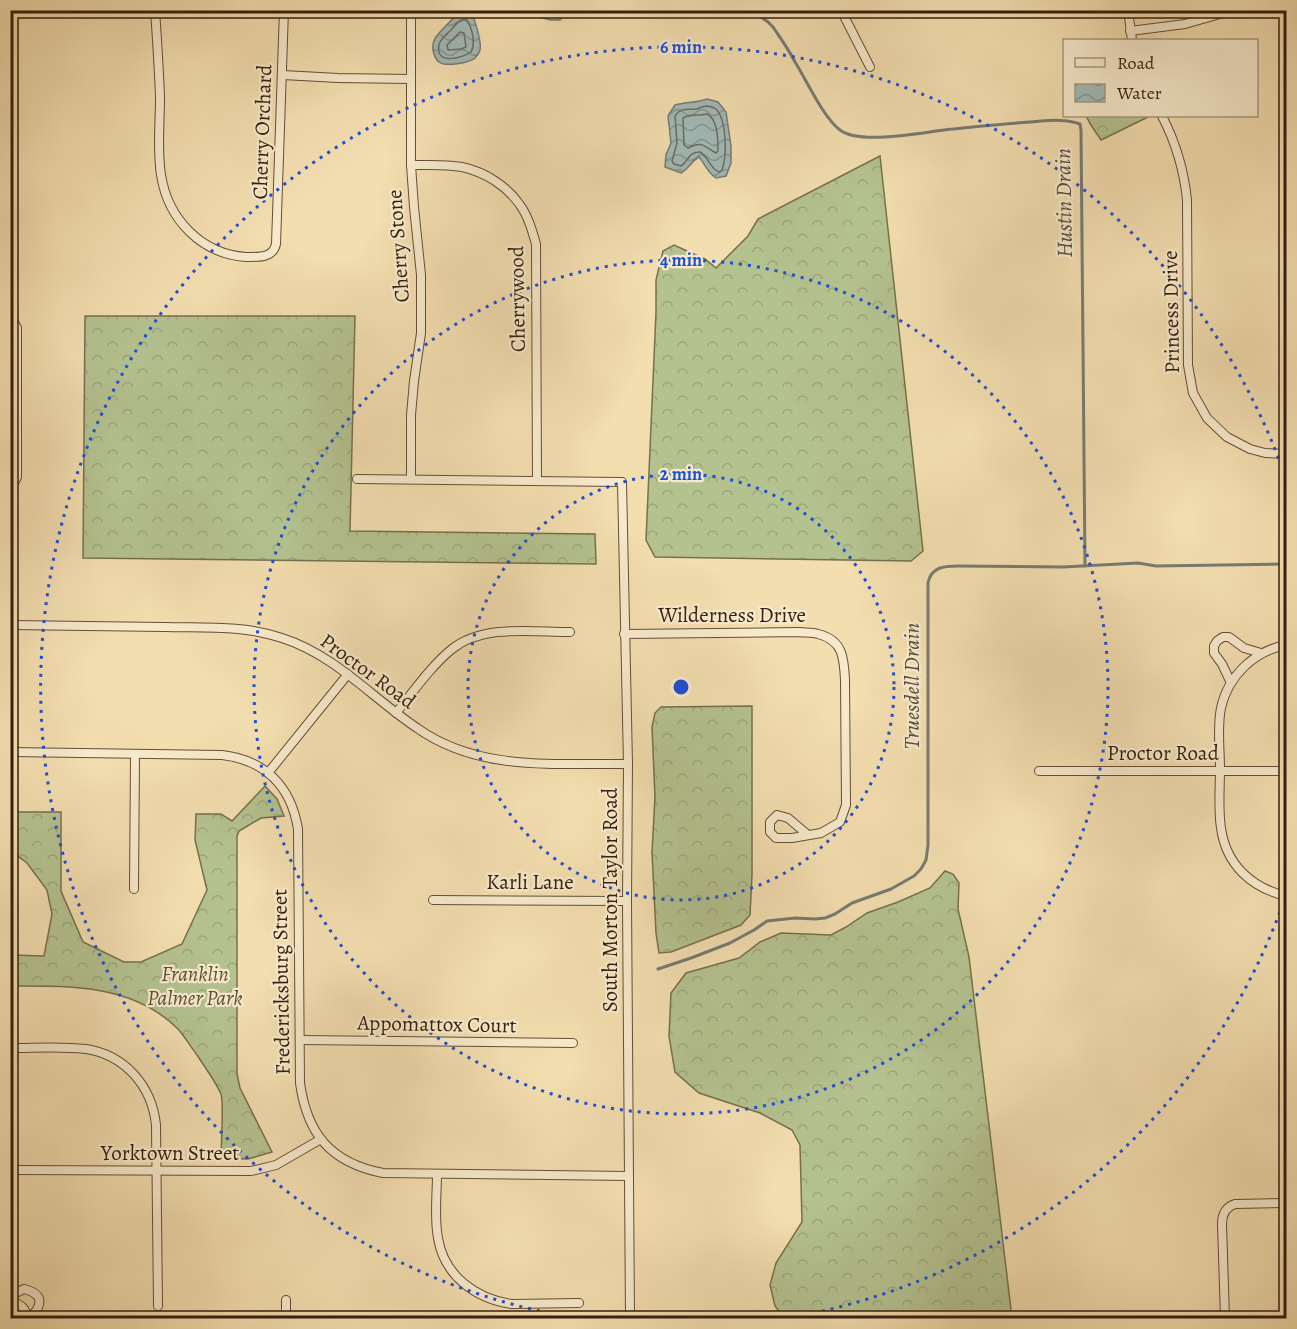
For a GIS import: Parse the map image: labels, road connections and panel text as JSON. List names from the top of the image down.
{
  "streets": {
    "street": [
      "Cherry Orchard",
      "Cherry Stone",
      "Cherrywood",
      "Princess Drive",
      "Wilderness Drive",
      "Proctor Road",
      "Karli Lane",
      "South Morton Taylor Road",
      "Fredericksburg Street",
      "Appomattox Court",
      "Yorktown Street"
    ]
  },
  "crossings": [
    ["Cherry Stone", "Cherrywood"],
    ["Cherrywood", "South Morton Taylor Road"],
    ["Wilderness Drive", "South Morton Taylor Road"],
    ["Proctor Road", "South Morton Taylor Road"],
    ["Karli Lane", "South Morton Taylor Road"],
    ["South Morton Taylor Road", "Fredericksburg Street"],
    ["Fredericksburg Street", "Appomattox Court"],
    ["Fredericksburg Street", "Yorktown Street"]
  ],
  "water": ["Hustin Drain", "Truesdell Drain"],
  "parks": ["Franklin Palmer Park"],
  "legend": ["Road", "Water"],
  "rings": ["6 min", "4 min", "2 min"]
}
